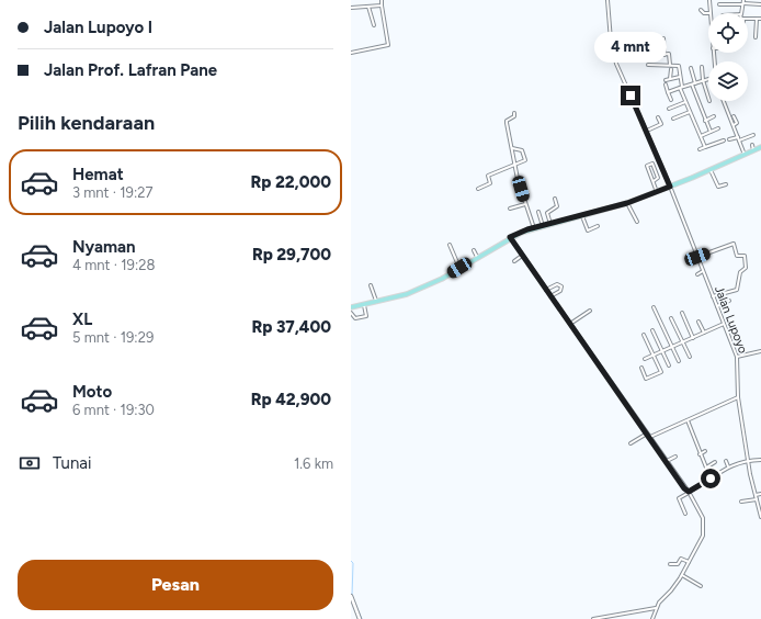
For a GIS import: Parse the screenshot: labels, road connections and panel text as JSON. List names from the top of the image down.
{
  "streets": {
    "street": ["Jalan Lupoyo"]
  },
  "page": {
    "banner": ["Jalan Lupoyo I", "Jalan Prof. Lafran Pane"],
    "bubble": "4 mnt",
    "heading": "Pilih kendaraan",
    "list": [
      {
        "name": "Hemat",
        "note": "3 mnt · 19:27",
        "value": "Rp 22,000"
      },
      {
        "name": "Nyaman",
        "note": "4 mnt · 19:28",
        "value": "Rp 29,700"
      },
      {
        "name": "XL",
        "note": "5 mnt · 19:29",
        "value": "Rp 37,400"
      },
      {
        "name": "Moto",
        "note": "6 mnt · 19:30",
        "value": "Rp 42,900"
      }
    ],
    "pay": ["Tunai", "1.6 km"],
    "buttons": "Pesan"
  }
}
